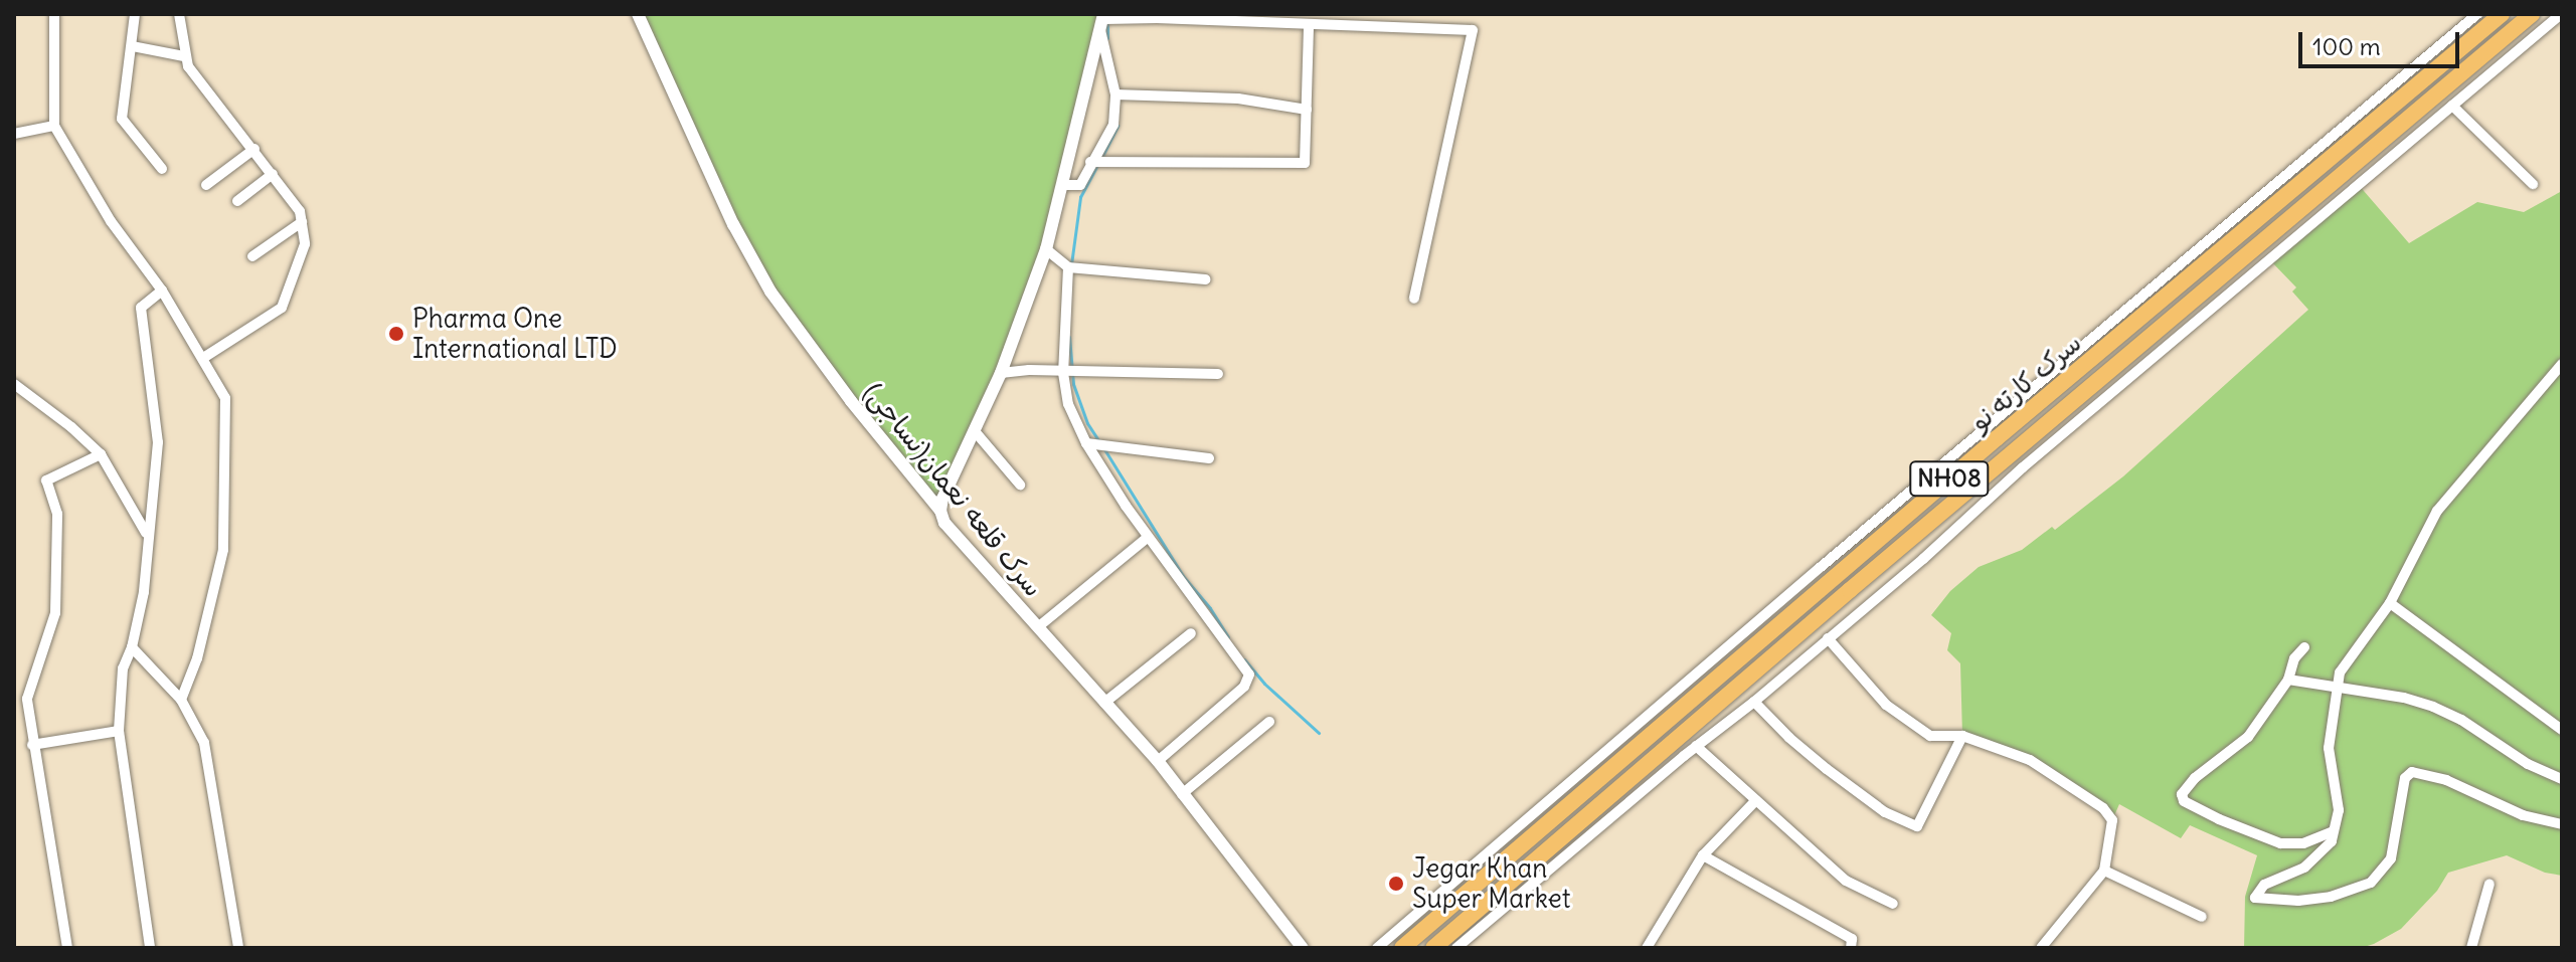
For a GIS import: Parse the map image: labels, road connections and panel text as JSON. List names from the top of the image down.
{
  "streets": {
    "highway": ["سرک کارته نو", "NH08"],
    "street": ["سرک قلعه نعمان(نساجی)"]
  },
  "places": ["Pharma One International LTD", "Jegar Khan Super Market"],
  "scale_bar": "100 m"
}
